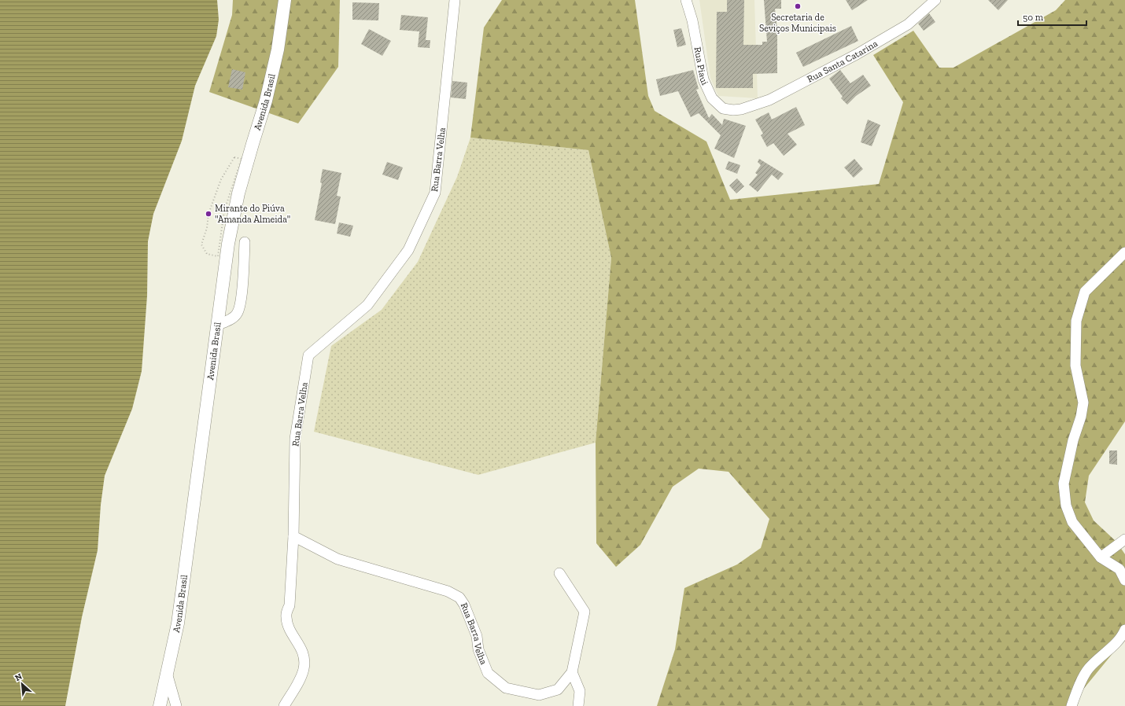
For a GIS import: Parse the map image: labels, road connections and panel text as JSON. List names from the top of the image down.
{
  "streets": {
    "main road": ["Avenida Brasil"],
    "street": ["Rua Santa Catarina", "Rua Piaui", "Rua Barra Velha"]
  },
  "crossings": [
    ["Rua Santa Catarina", "Rua Piaui"]
  ],
  "places": ["Secretaria de Seviços Municipais", "Mirante do Piúva \"Amanda Almeida\""],
  "scale_bar": "50 m",
  "north": "top left"
}
